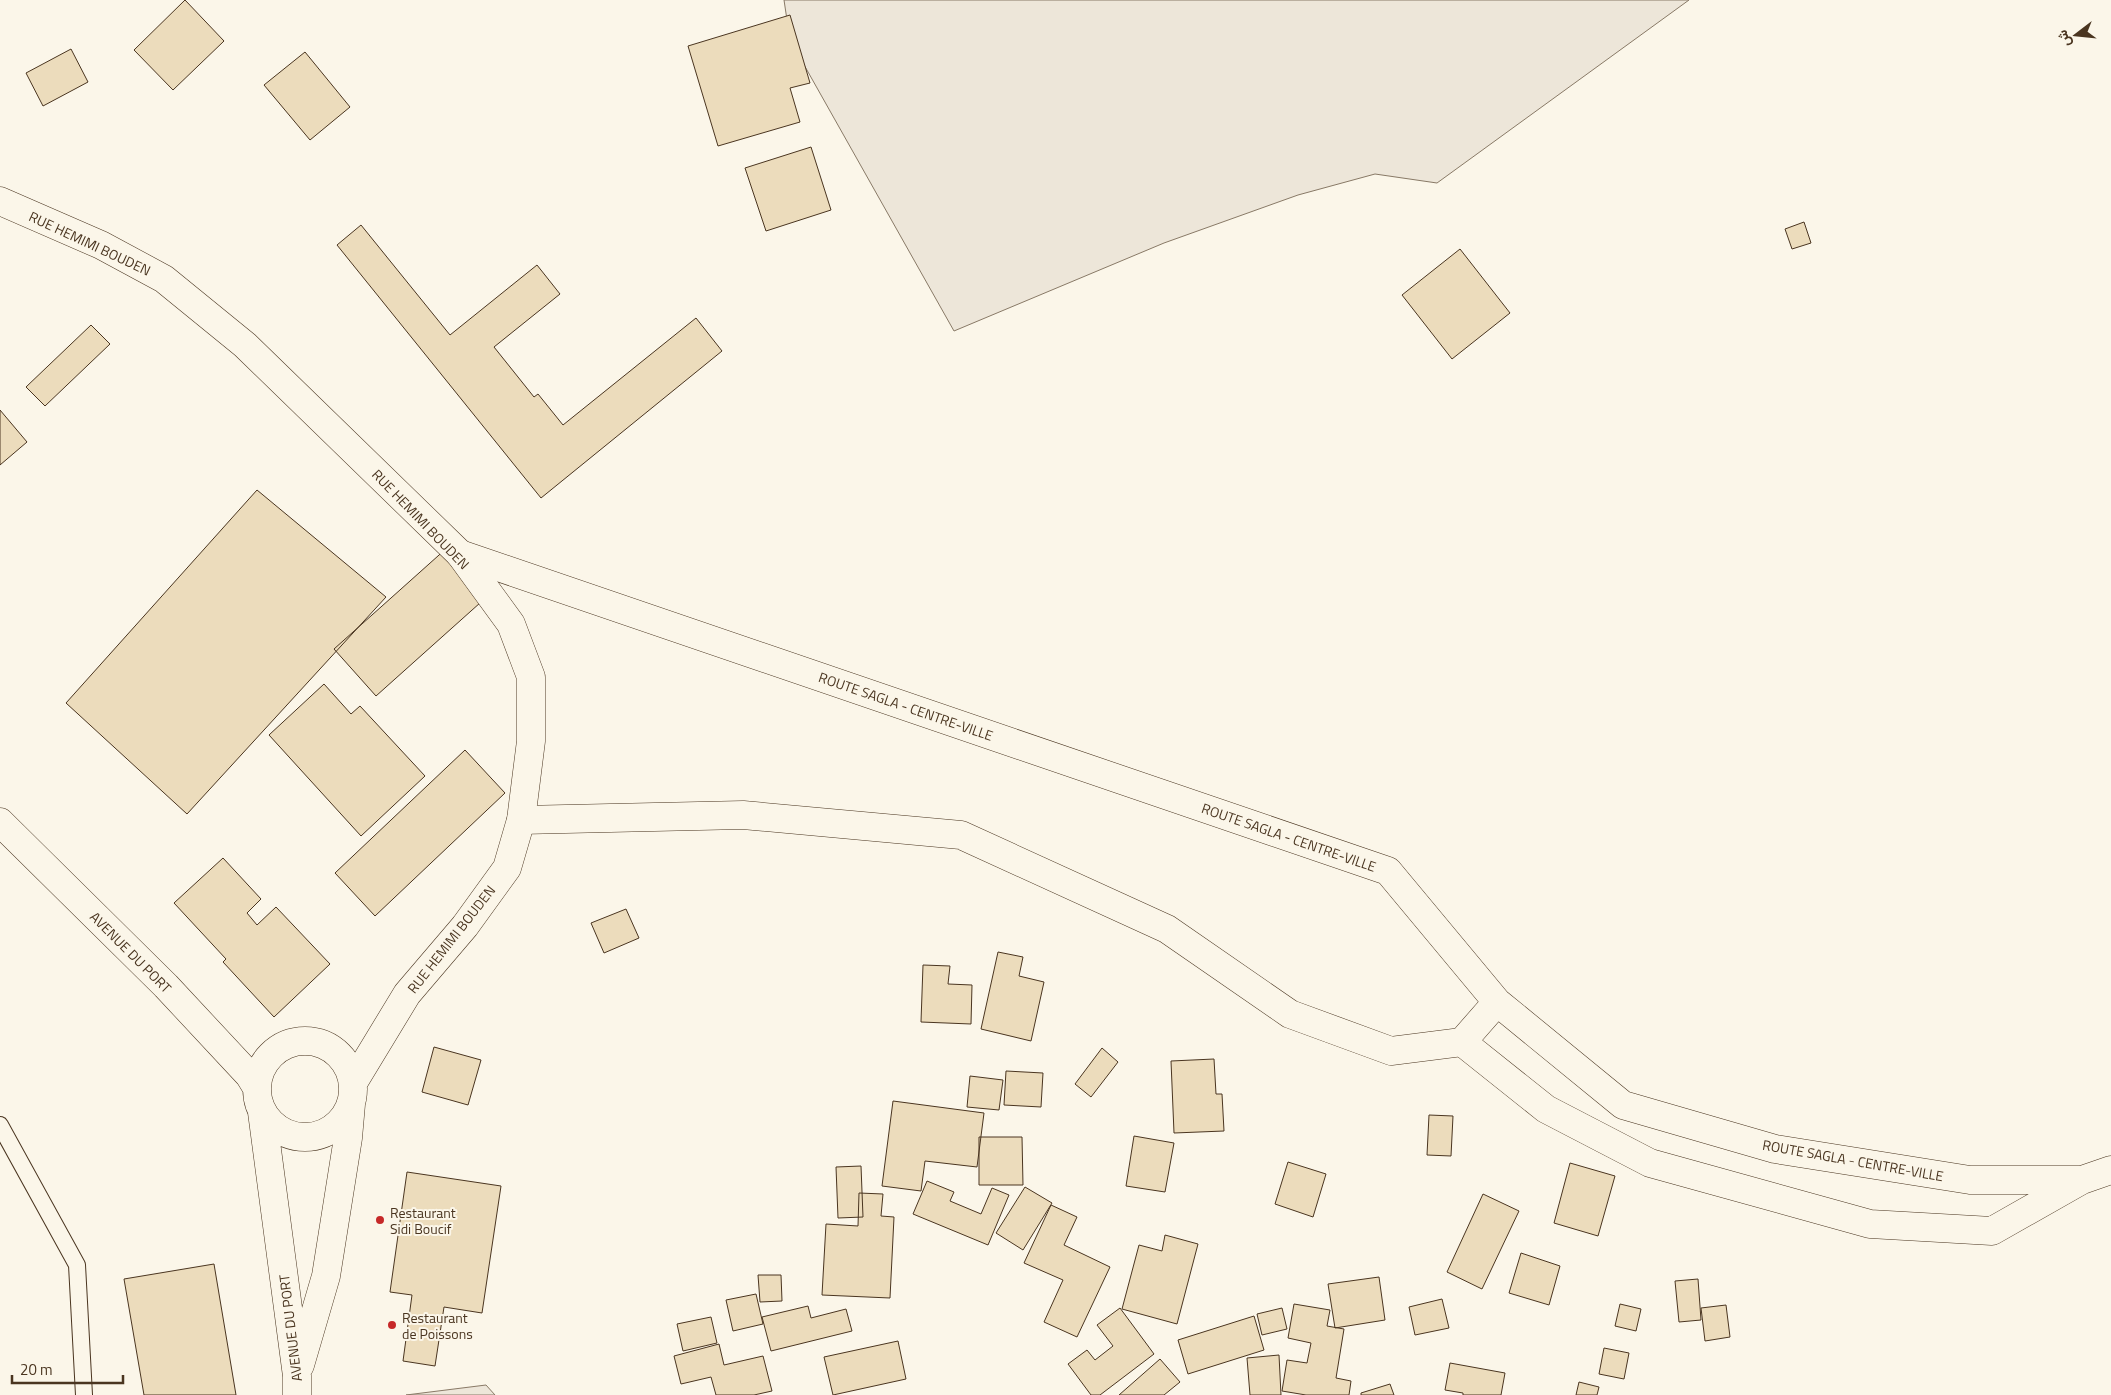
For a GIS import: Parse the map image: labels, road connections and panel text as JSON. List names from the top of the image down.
{
  "streets": {
    "street": ["RUE HEMIMI BOUDEN", "ROUTE SAGLA - CENTRE-VILLE", "AVENUE DU PORT"]
  },
  "crossings": [
    ["RUE HEMIMI BOUDEN", "ROUTE SAGLA - CENTRE-VILLE"],
    ["RUE HEMIMI BOUDEN", "AVENUE DU PORT"]
  ],
  "places": ["Restaurant Sidi Boucif", "Restaurant de Poissons"],
  "scale_bar": "20 m",
  "north": "left"
}
